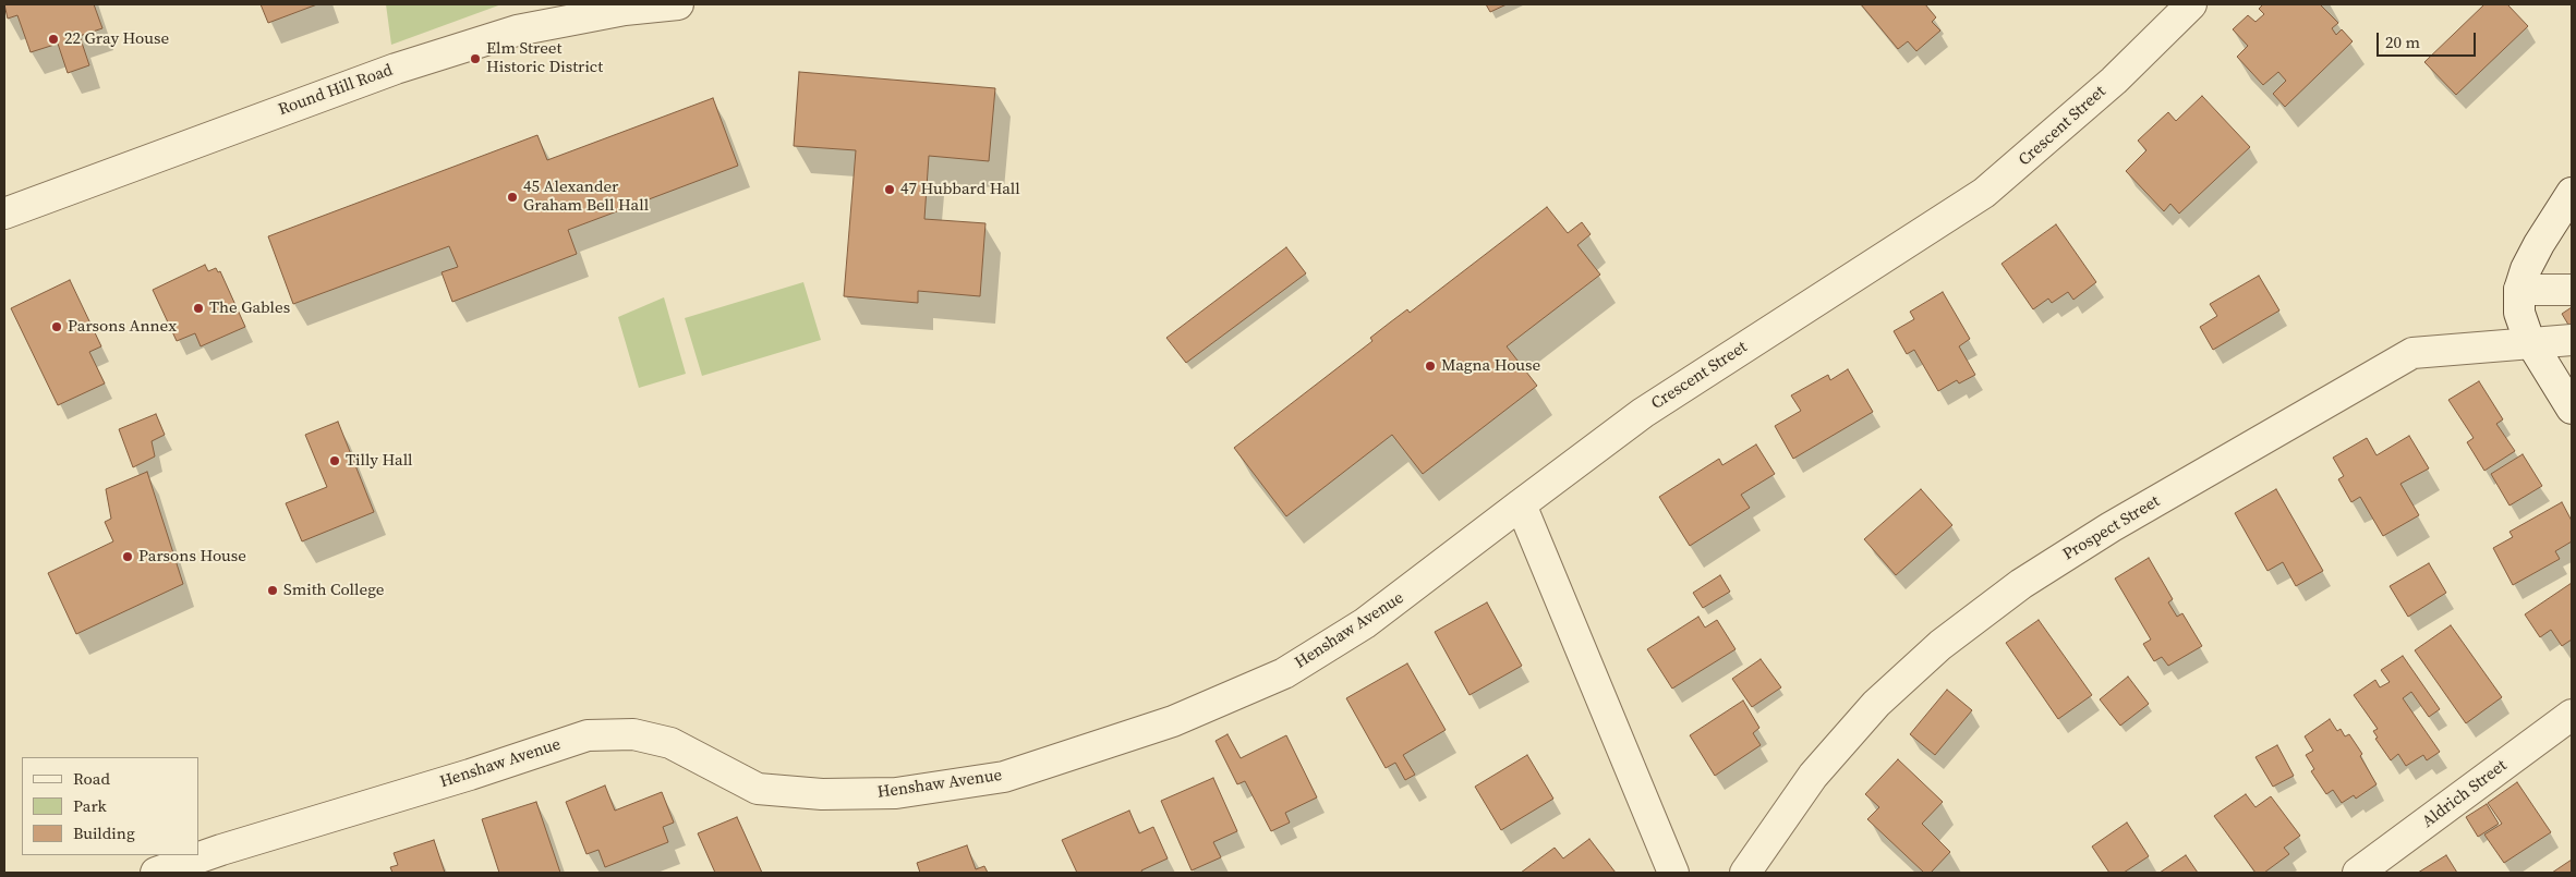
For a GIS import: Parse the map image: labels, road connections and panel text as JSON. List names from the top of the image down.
{
  "streets": {
    "street": [
      "Round Hill Road",
      "Crescent Street",
      "Prospect Street",
      "Henshaw Avenue",
      "Aldrich Street"
    ]
  },
  "crossings": [
    ["Crescent Street", "Henshaw Avenue"]
  ],
  "places": [
    "22 Gray House",
    "Elm Street Historic District",
    "47 Hubbard Hall",
    "45 Alexander Graham Bell Hall",
    "The Gables",
    "Parsons Annex",
    "Magna House",
    "Tilly Hall",
    "Parsons House",
    "Smith College"
  ],
  "legend": ["Road", "Park", "Building"],
  "scale_bar": "20 m"
}
